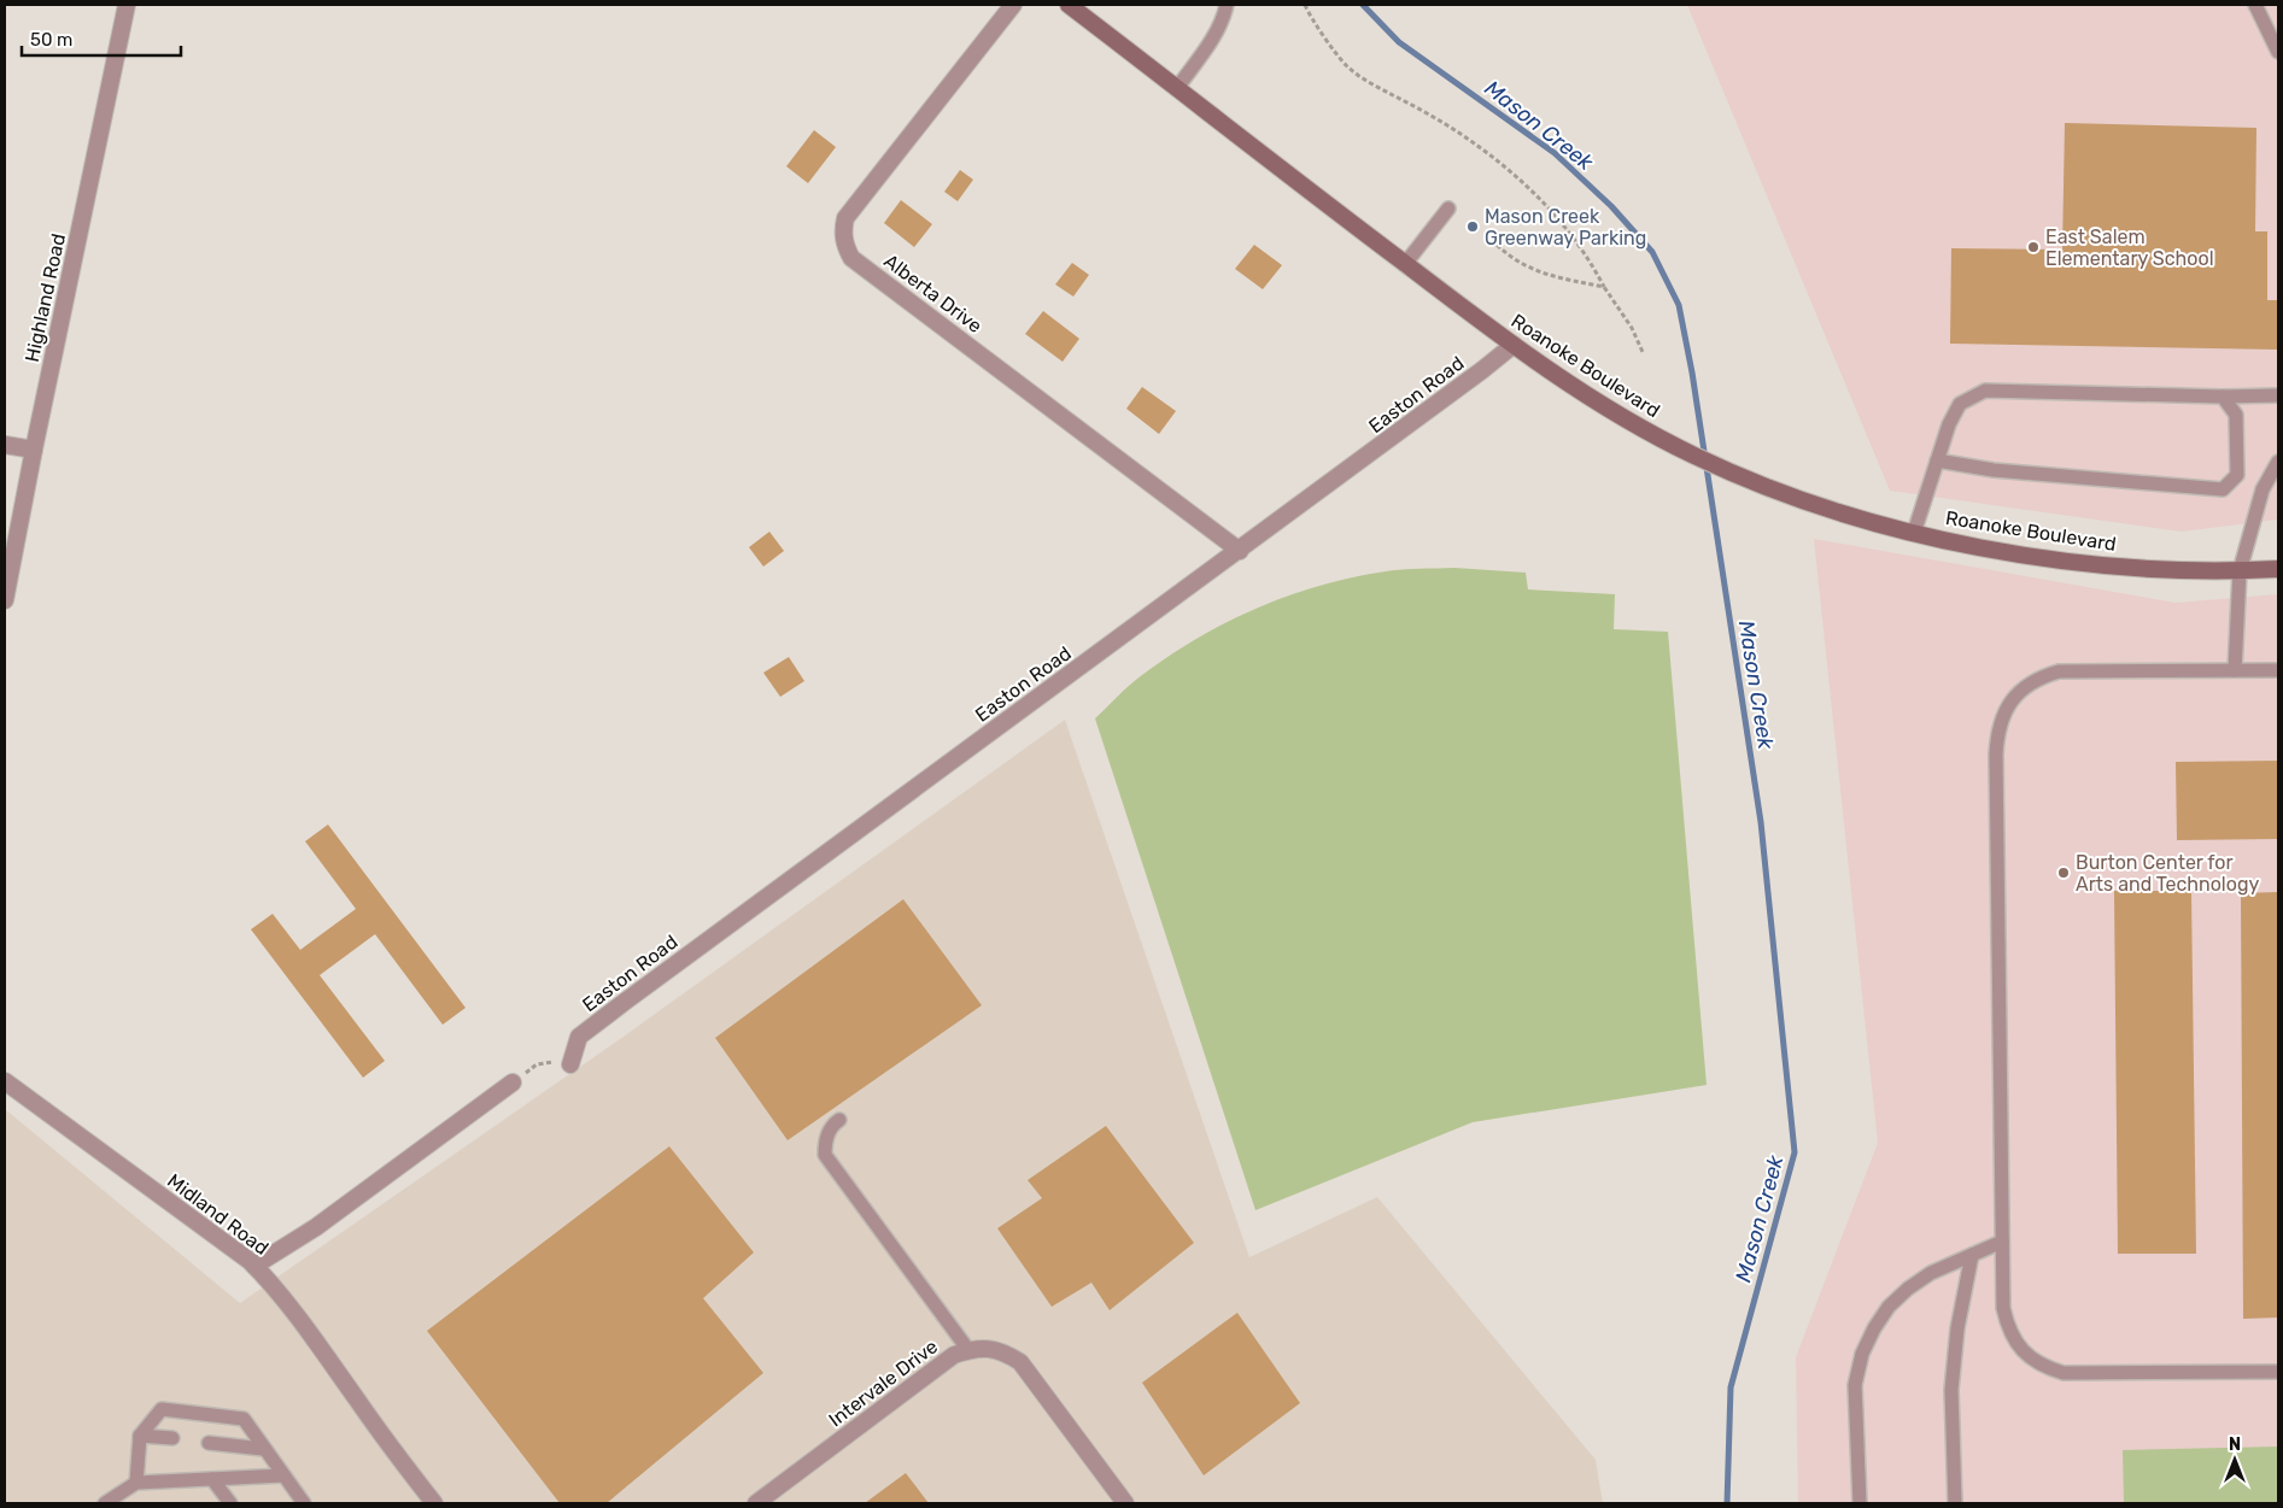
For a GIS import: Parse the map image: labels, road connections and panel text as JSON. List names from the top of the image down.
{
  "streets": {
    "main road": ["Roanoke Boulevard"],
    "street": [
      "Alberta Drive",
      "Highland Road",
      "Easton Road",
      "Midland Road",
      "Intervale Drive"
    ]
  },
  "crossings": [
    ["Alberta Drive", "Easton Road"],
    ["Roanoke Boulevard", "Easton Road"]
  ],
  "water": ["Mason Creek"],
  "places": ["Mason Creek Greenway Parking", "East Salem Elementary School", "Burton Center for Arts and Technology"],
  "scale_bar": "50 m",
  "north": "top"
}
